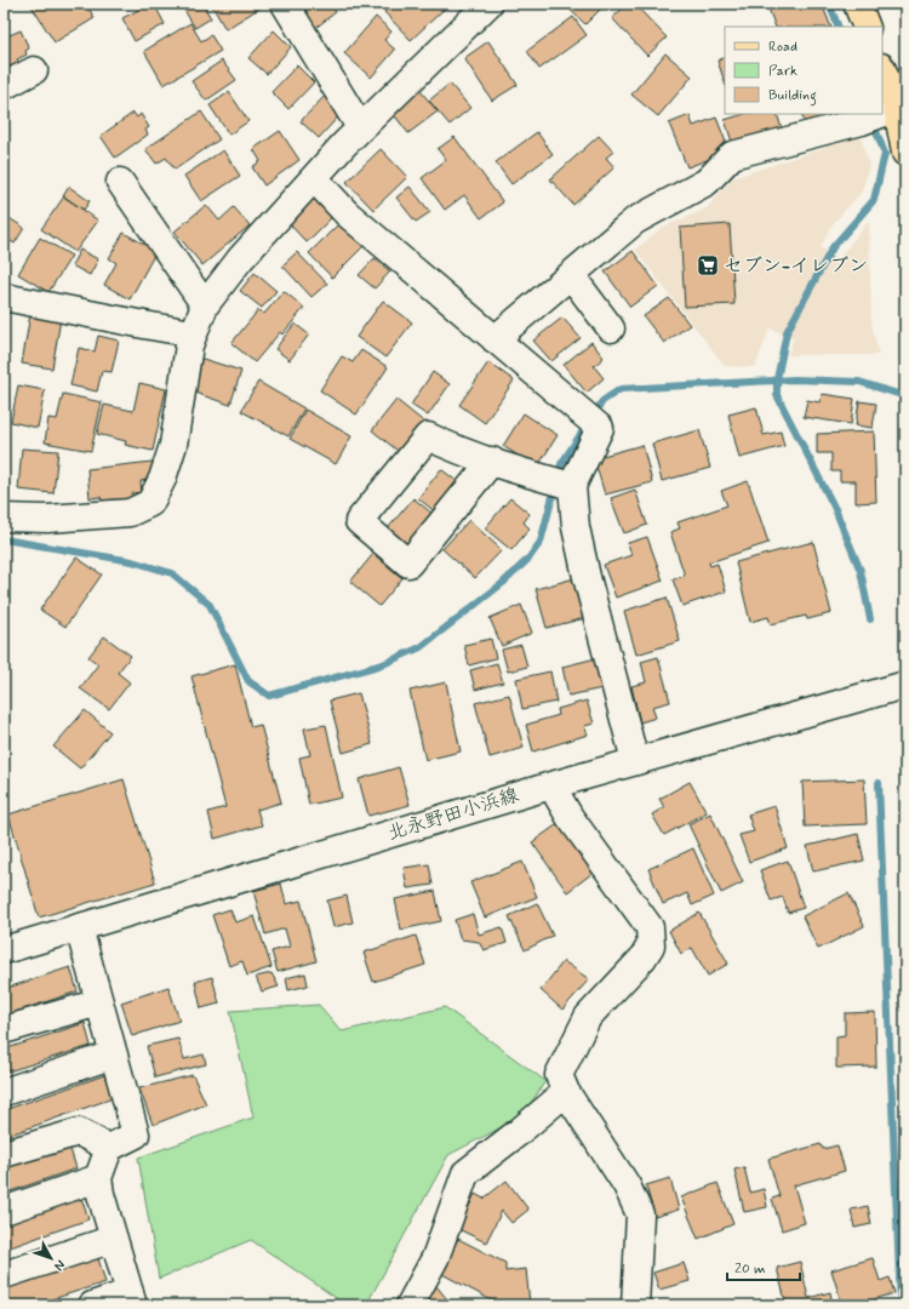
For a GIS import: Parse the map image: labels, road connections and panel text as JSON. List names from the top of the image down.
{
  "streets": {
    "street": ["北永野田小浜線"]
  },
  "places": {
    "supermarket": ["セブン-イレブン"]
  },
  "legend": ["Road", "Park", "Building"],
  "scale_bar": "20 m",
  "north": "bottom right"
}
